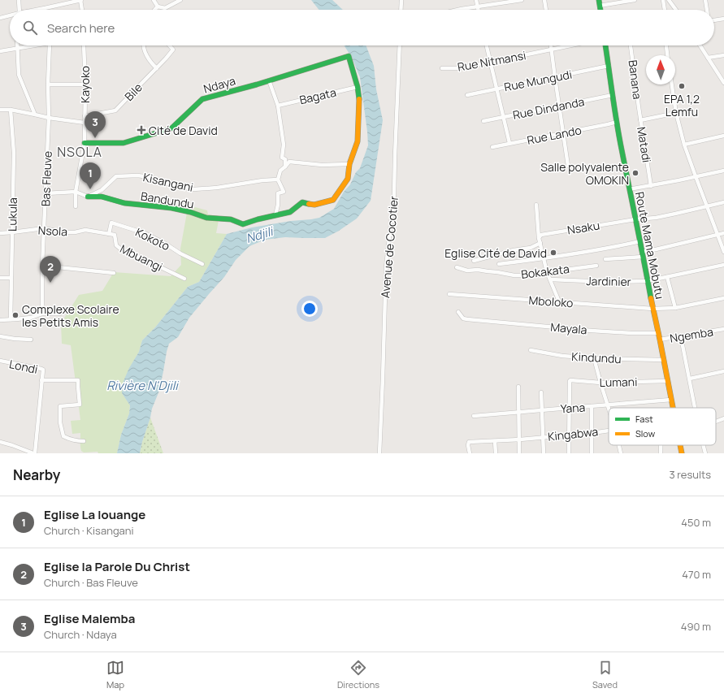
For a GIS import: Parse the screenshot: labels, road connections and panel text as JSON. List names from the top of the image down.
{
  "streets": {
    "street": [
      "Rue Nitmansi",
      "Banana",
      "Rue Mungudi",
      "Kayoko",
      "Ndaya",
      "Bile",
      "Bagata",
      "Rue Dindanda",
      "Rue Lando",
      "Matadi",
      "Bas Fleuve",
      "Kisangani",
      "Bandundu",
      "Lukula",
      "Nsaku",
      "Nsola",
      "Kokoto",
      "Route Mama Mobutu",
      "Avenue de Cocotier",
      "Mbuangi",
      "Bokakata",
      "Jardinier",
      "Mboloko",
      "Mayala",
      "Ngemba",
      "Kindundu",
      "Londi",
      "Lumani",
      "Yana",
      "Kingabwa"
    ]
  },
  "crossings": [
    ["Banana", "Matadi"],
    ["Rue Mungudi", "Route Mama Mobutu"],
    ["Kayoko", "Ndaya"],
    ["Kayoko", "Bile"],
    ["Ndaya", "Bagata"],
    ["Rue Dindanda", "Route Mama Mobutu"],
    ["Rue Lando", "Route Mama Mobutu"],
    ["Bas Fleuve", "Nsola"],
    ["Kisangani", "Bandundu"],
    ["Lukula", "Nsola"],
    ["Nsaku", "Route Mama Mobutu"],
    ["Nsola", "Mbuangi"],
    ["Kokoto", "Mbuangi"],
    ["Route Mama Mobutu", "Jardinier"],
    ["Route Mama Mobutu", "Mboloko"],
    ["Route Mama Mobutu", "Mayala"],
    ["Route Mama Mobutu", "Ngemba"],
    ["Route Mama Mobutu", "Kindundu"],
    ["Route Mama Mobutu", "Lumani"],
    ["Route Mama Mobutu", "Yana"],
    ["Lumani", "Yana"]
  ],
  "districts": ["NSOLA"],
  "water": ["Ndjili", "Rivière N'Djili"],
  "places": {
    "other": [
      "EPA 1,2 Lemfu",
      "Salle polyvalente OMOKIN",
      "Eglise Cité de David",
      "Complexe Scolaire les Petits Amis"
    ],
    "health": ["Cité de David"]
  },
  "legend": ["Fast", "Slow"],
  "north": "top",
  "page": {
    "search": "Search here",
    "pins": ["3", "1", "2"],
    "heading": ["Nearby", "3 results"],
    "list": [
      {
        "mark": "1",
        "name": "Eglise La louange",
        "note": "Church · Kisangani",
        "value": "450 m"
      },
      {
        "mark": "2",
        "name": "Eglise la Parole Du Christ",
        "note": "Church · Bas Fleuve",
        "value": "470 m"
      },
      {
        "mark": "3",
        "name": "Eglise Malemba",
        "note": "Church · Ndaya",
        "value": "490 m"
      }
    ],
    "nav": ["Map", "Directions", "Saved"]
  }
}
